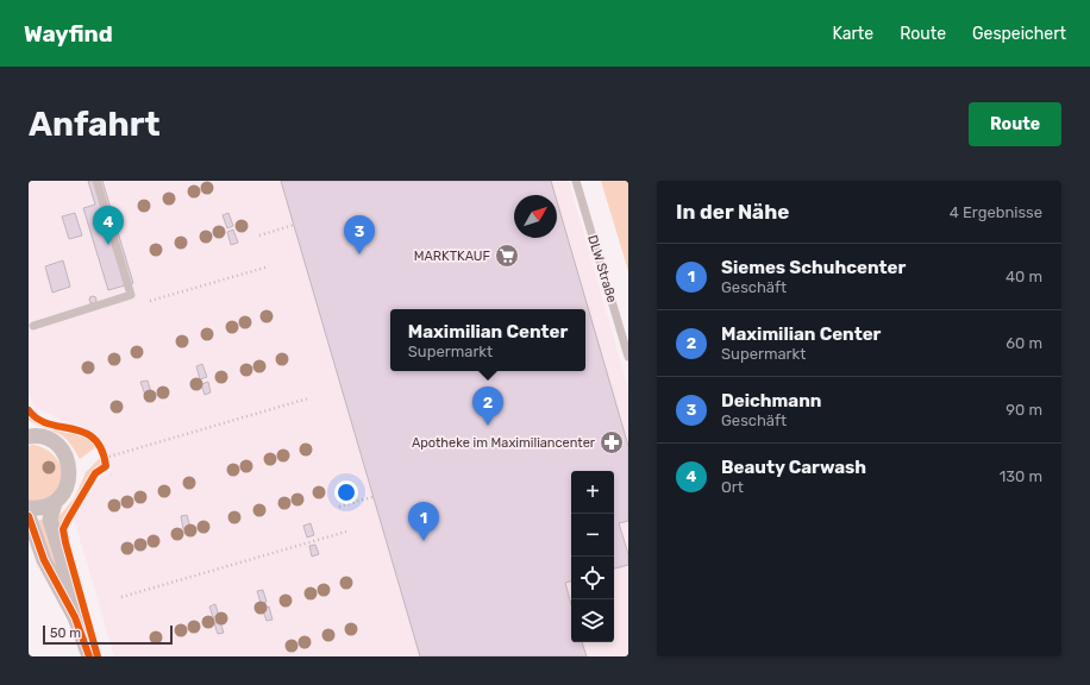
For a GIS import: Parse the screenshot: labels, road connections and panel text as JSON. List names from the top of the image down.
{
  "streets": {
    "lane": ["DLW Straße"]
  },
  "places": {
    "supermarket": ["MARKTKAUF"],
    "pharmacy": ["Apotheke im Maximiliancenter"]
  },
  "scale_bar": "50 m",
  "north": "top right",
  "page": {
    "header": "Wayfind",
    "nav": ["Karte", "Route", "Gespeichert"],
    "buttons": "Route",
    "title": "Anfahrt",
    "heading": ["In der Nähe", "4 Ergebnisse"],
    "pins": [
      "4",
      "3",
      "2",
      "1"
    ],
    "list": [
      {
        "mark": "1",
        "name": "Siemes Schuhcenter",
        "note": "Geschäft",
        "value": "40 m"
      },
      {
        "mark": "2",
        "name": "Maximilian Center",
        "note": "Supermarkt",
        "value": "60 m"
      },
      {
        "mark": "3",
        "name": "Deichmann",
        "note": "Geschäft",
        "value": "90 m"
      },
      {
        "mark": "4",
        "name": "Beauty Carwash",
        "note": "Ort",
        "value": "130 m"
      }
    ],
    "popup": ["Maximilian Center", "Supermarkt"],
    "map_buttons": ["+", "−"],
    "scale": "50 m"
  }
}
